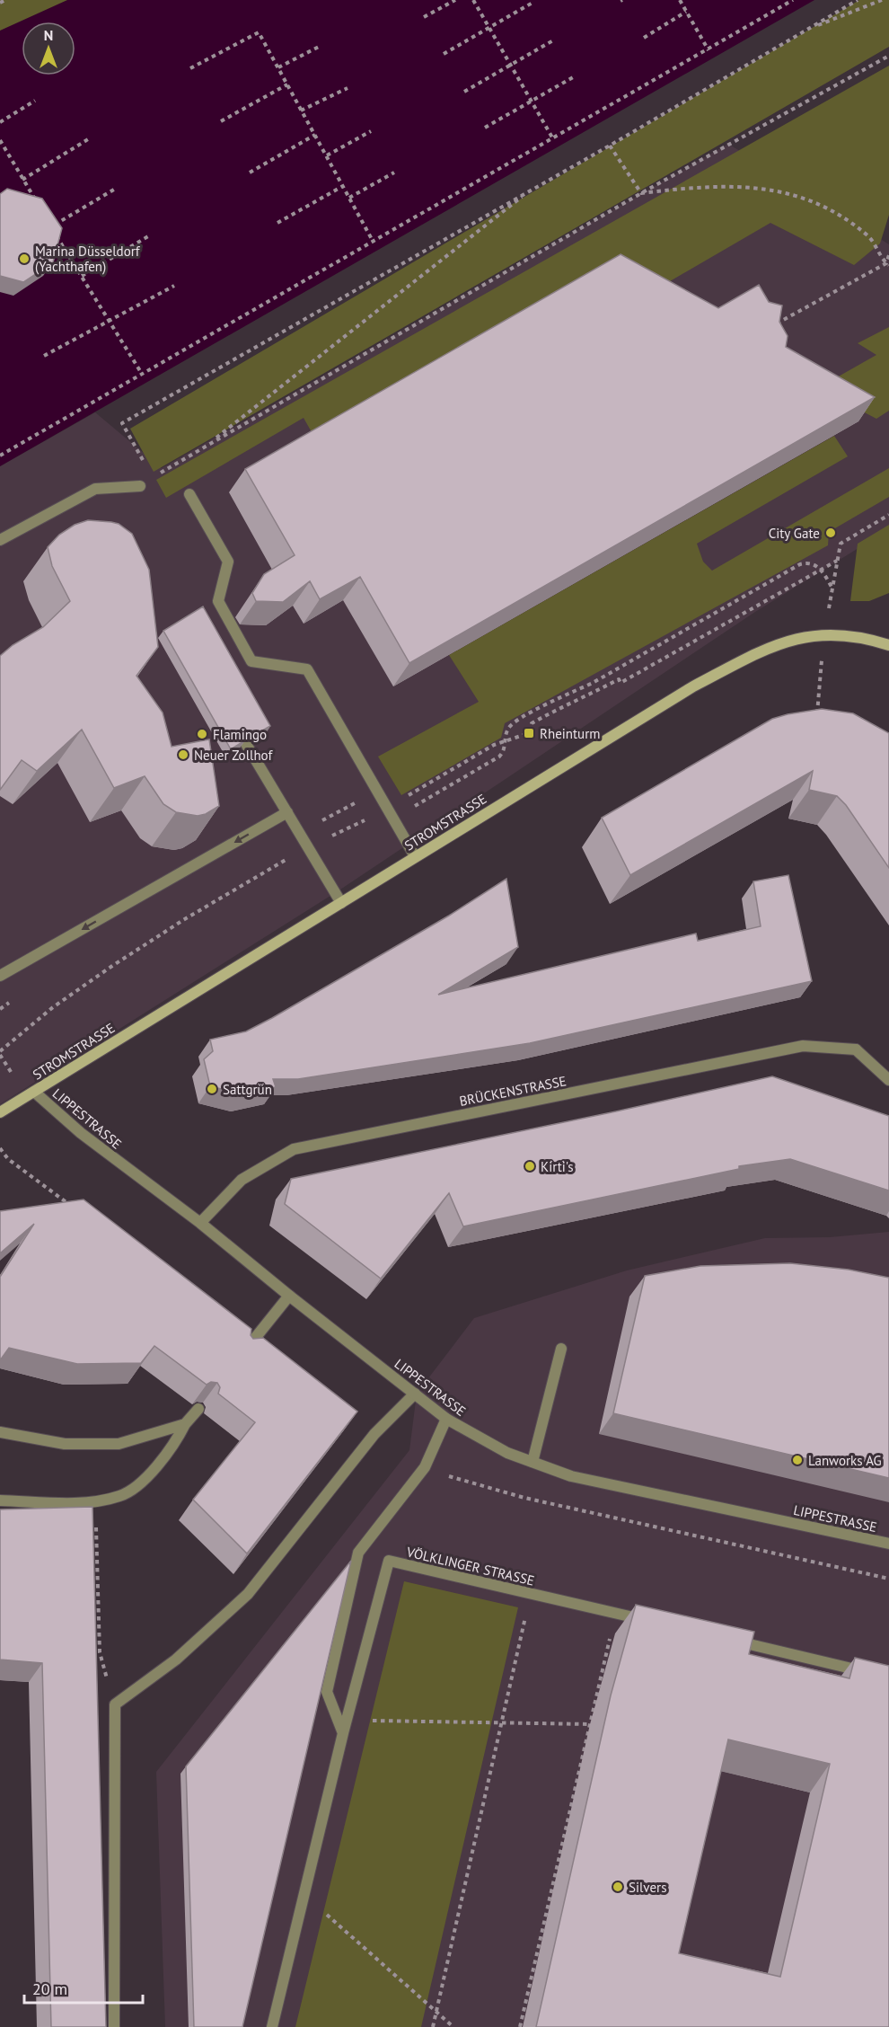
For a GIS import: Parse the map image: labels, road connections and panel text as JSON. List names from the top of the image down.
{
  "streets": {
    "street": [
      "STROMSTRASSE",
      "BRÜCKENSTRASSE",
      "LIPPESTRASSE",
      "VÖLKLINGER STRASSE"
    ]
  },
  "crossings": [
    ["STROMSTRASSE", "LIPPESTRASSE"],
    ["BRÜCKENSTRASSE", "LIPPESTRASSE"]
  ],
  "places": {
    "other": [
      "Marina Düsseldorf (Yachthafen)",
      "City Gate",
      "Flamingo",
      "Neuer Zollhof",
      "Sattgrün",
      "Kirti's",
      "Lanworks AG",
      "Silvers"
    ],
    "transit": ["Rheinturm"]
  },
  "scale_bar": "20 m",
  "north": "top"
}
